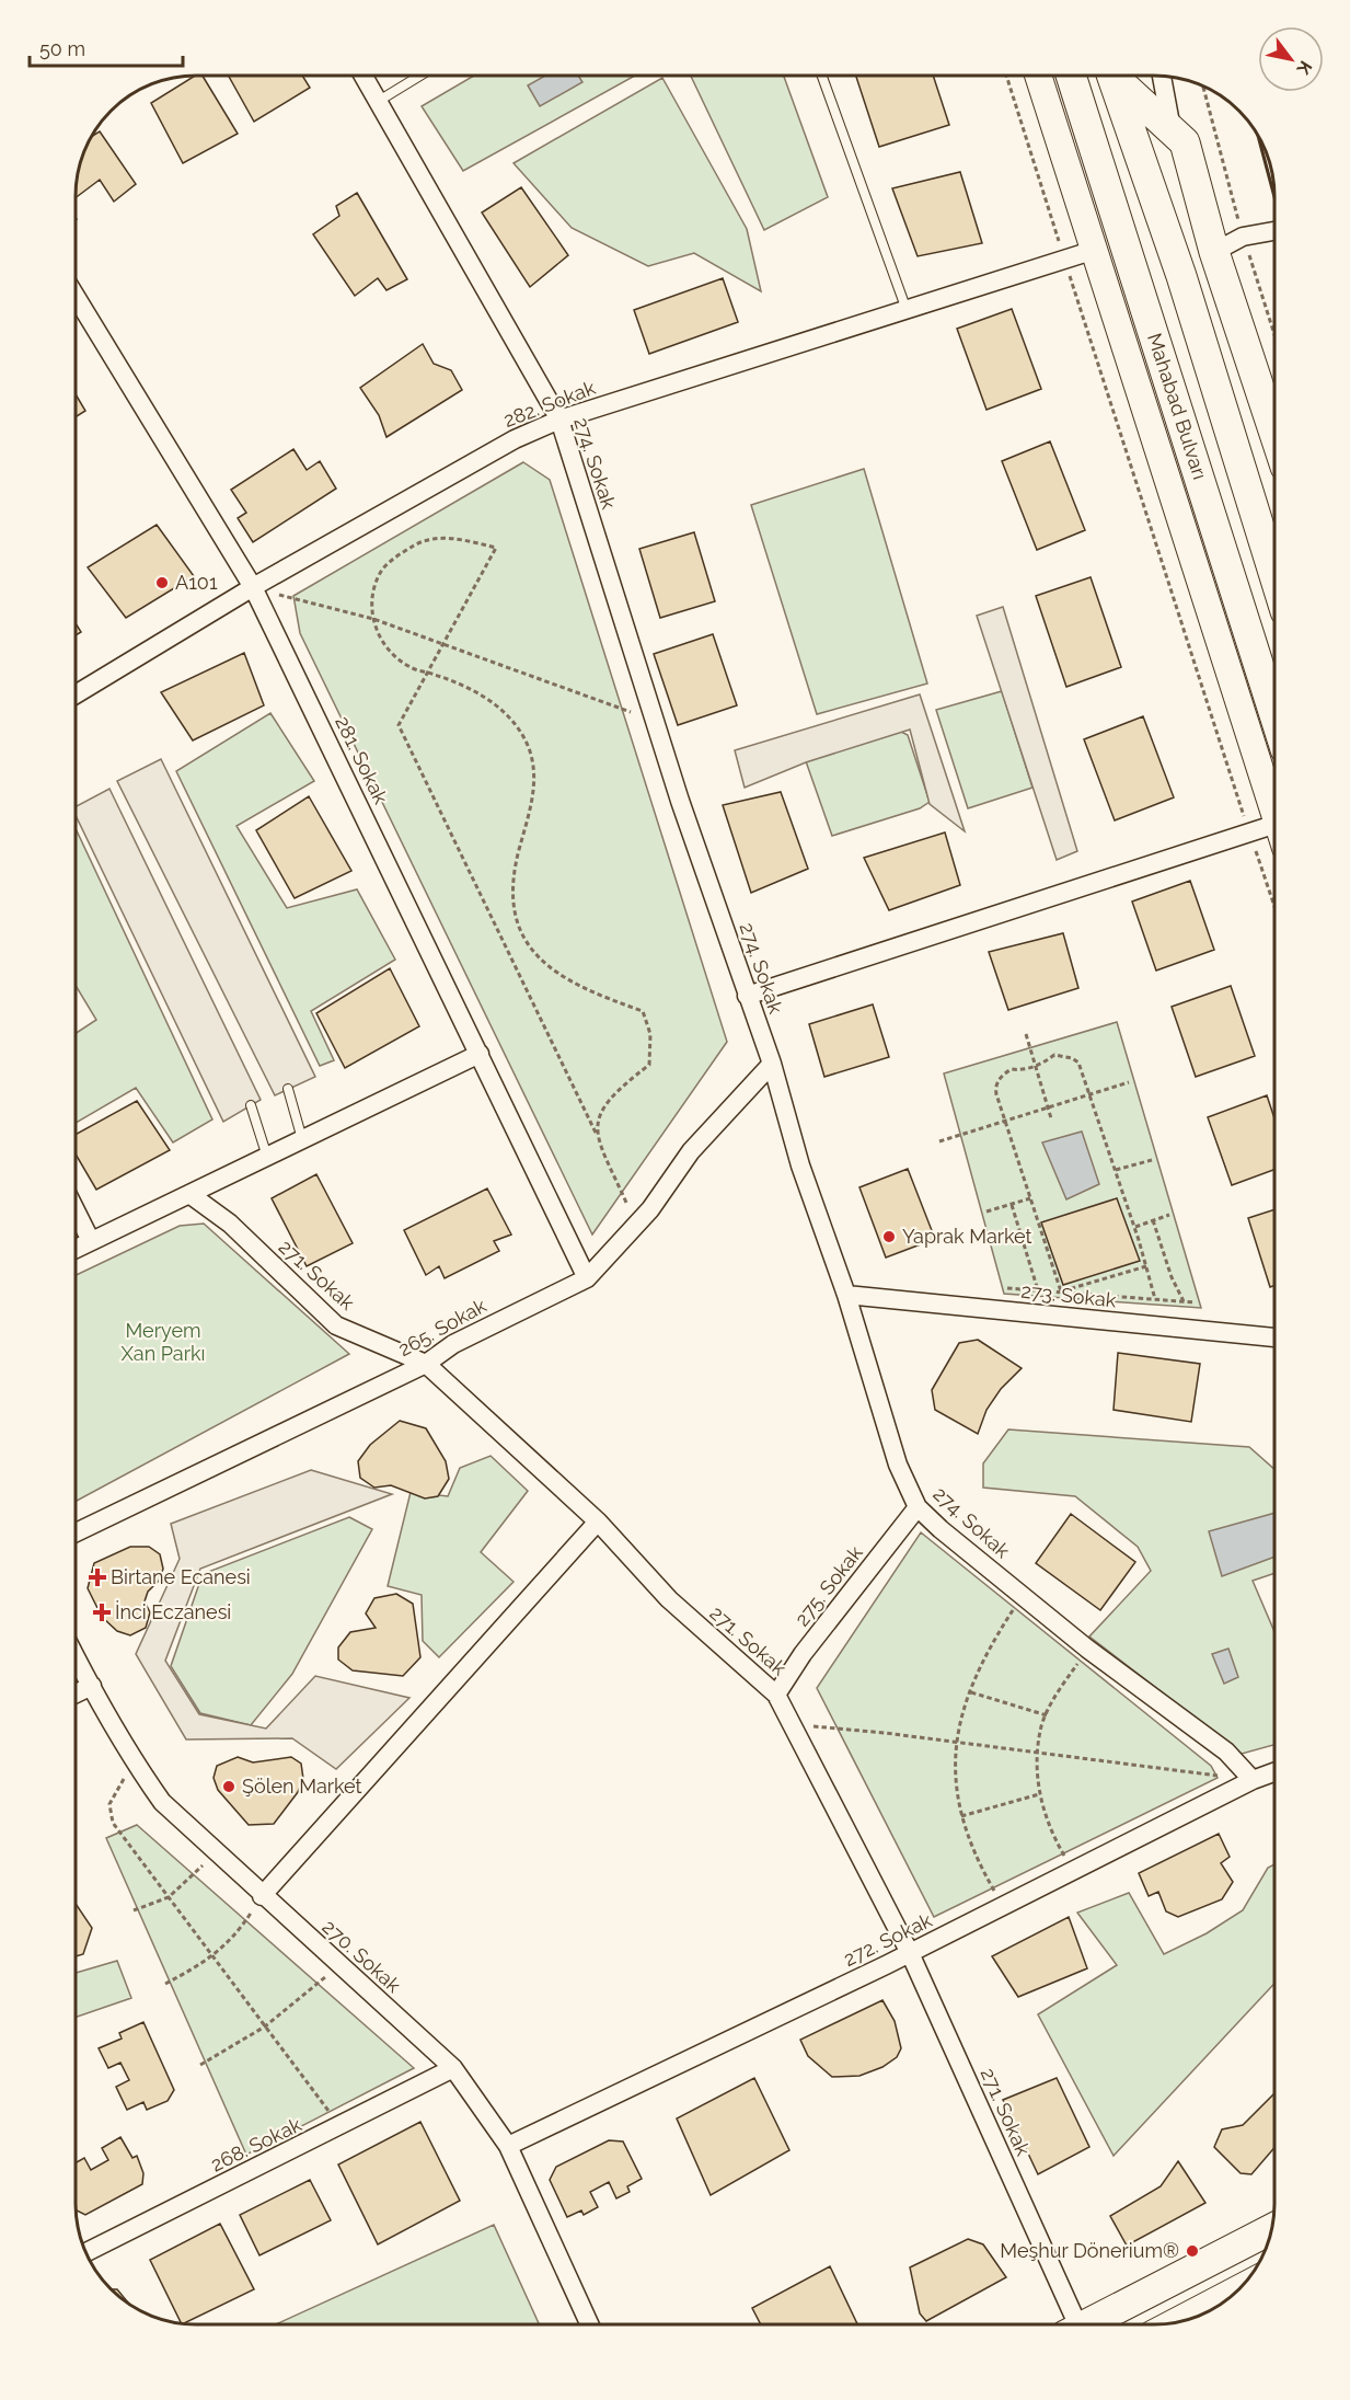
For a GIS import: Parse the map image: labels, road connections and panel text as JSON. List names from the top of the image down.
{
  "streets": {
    "main road": ["Mahabad Bulvarı"],
    "street": [
      "282. Sokak",
      "274. Sokak",
      "281. Sokak",
      "271. Sokak",
      "273. Sokak",
      "265. Sokak",
      "275. Sokak",
      "272. Sokak",
      "270. Sokak",
      "268. Sokak"
    ]
  },
  "crossings": [
    ["282. Sokak", "274. Sokak"],
    ["282. Sokak", "281. Sokak"],
    ["274. Sokak", "273. Sokak"],
    ["274. Sokak", "265. Sokak"],
    ["274. Sokak", "275. Sokak"],
    ["274. Sokak", "272. Sokak"],
    ["281. Sokak", "265. Sokak"],
    ["271. Sokak", "265. Sokak"],
    ["271. Sokak", "275. Sokak"],
    ["271. Sokak", "272. Sokak"],
    ["272. Sokak", "270. Sokak"],
    ["270. Sokak", "268. Sokak"]
  ],
  "parks": ["Meryem Xan Parkı"],
  "places": {
    "other": [
      "A101",
      "Yaprak Market",
      "Şölen Market",
      "Meşhur Dönerium®"
    ],
    "health": ["Birtane Ecanesi", "İnci Eczanesi"]
  },
  "scale_bar": "50 m",
  "north": "bottom right"
}
